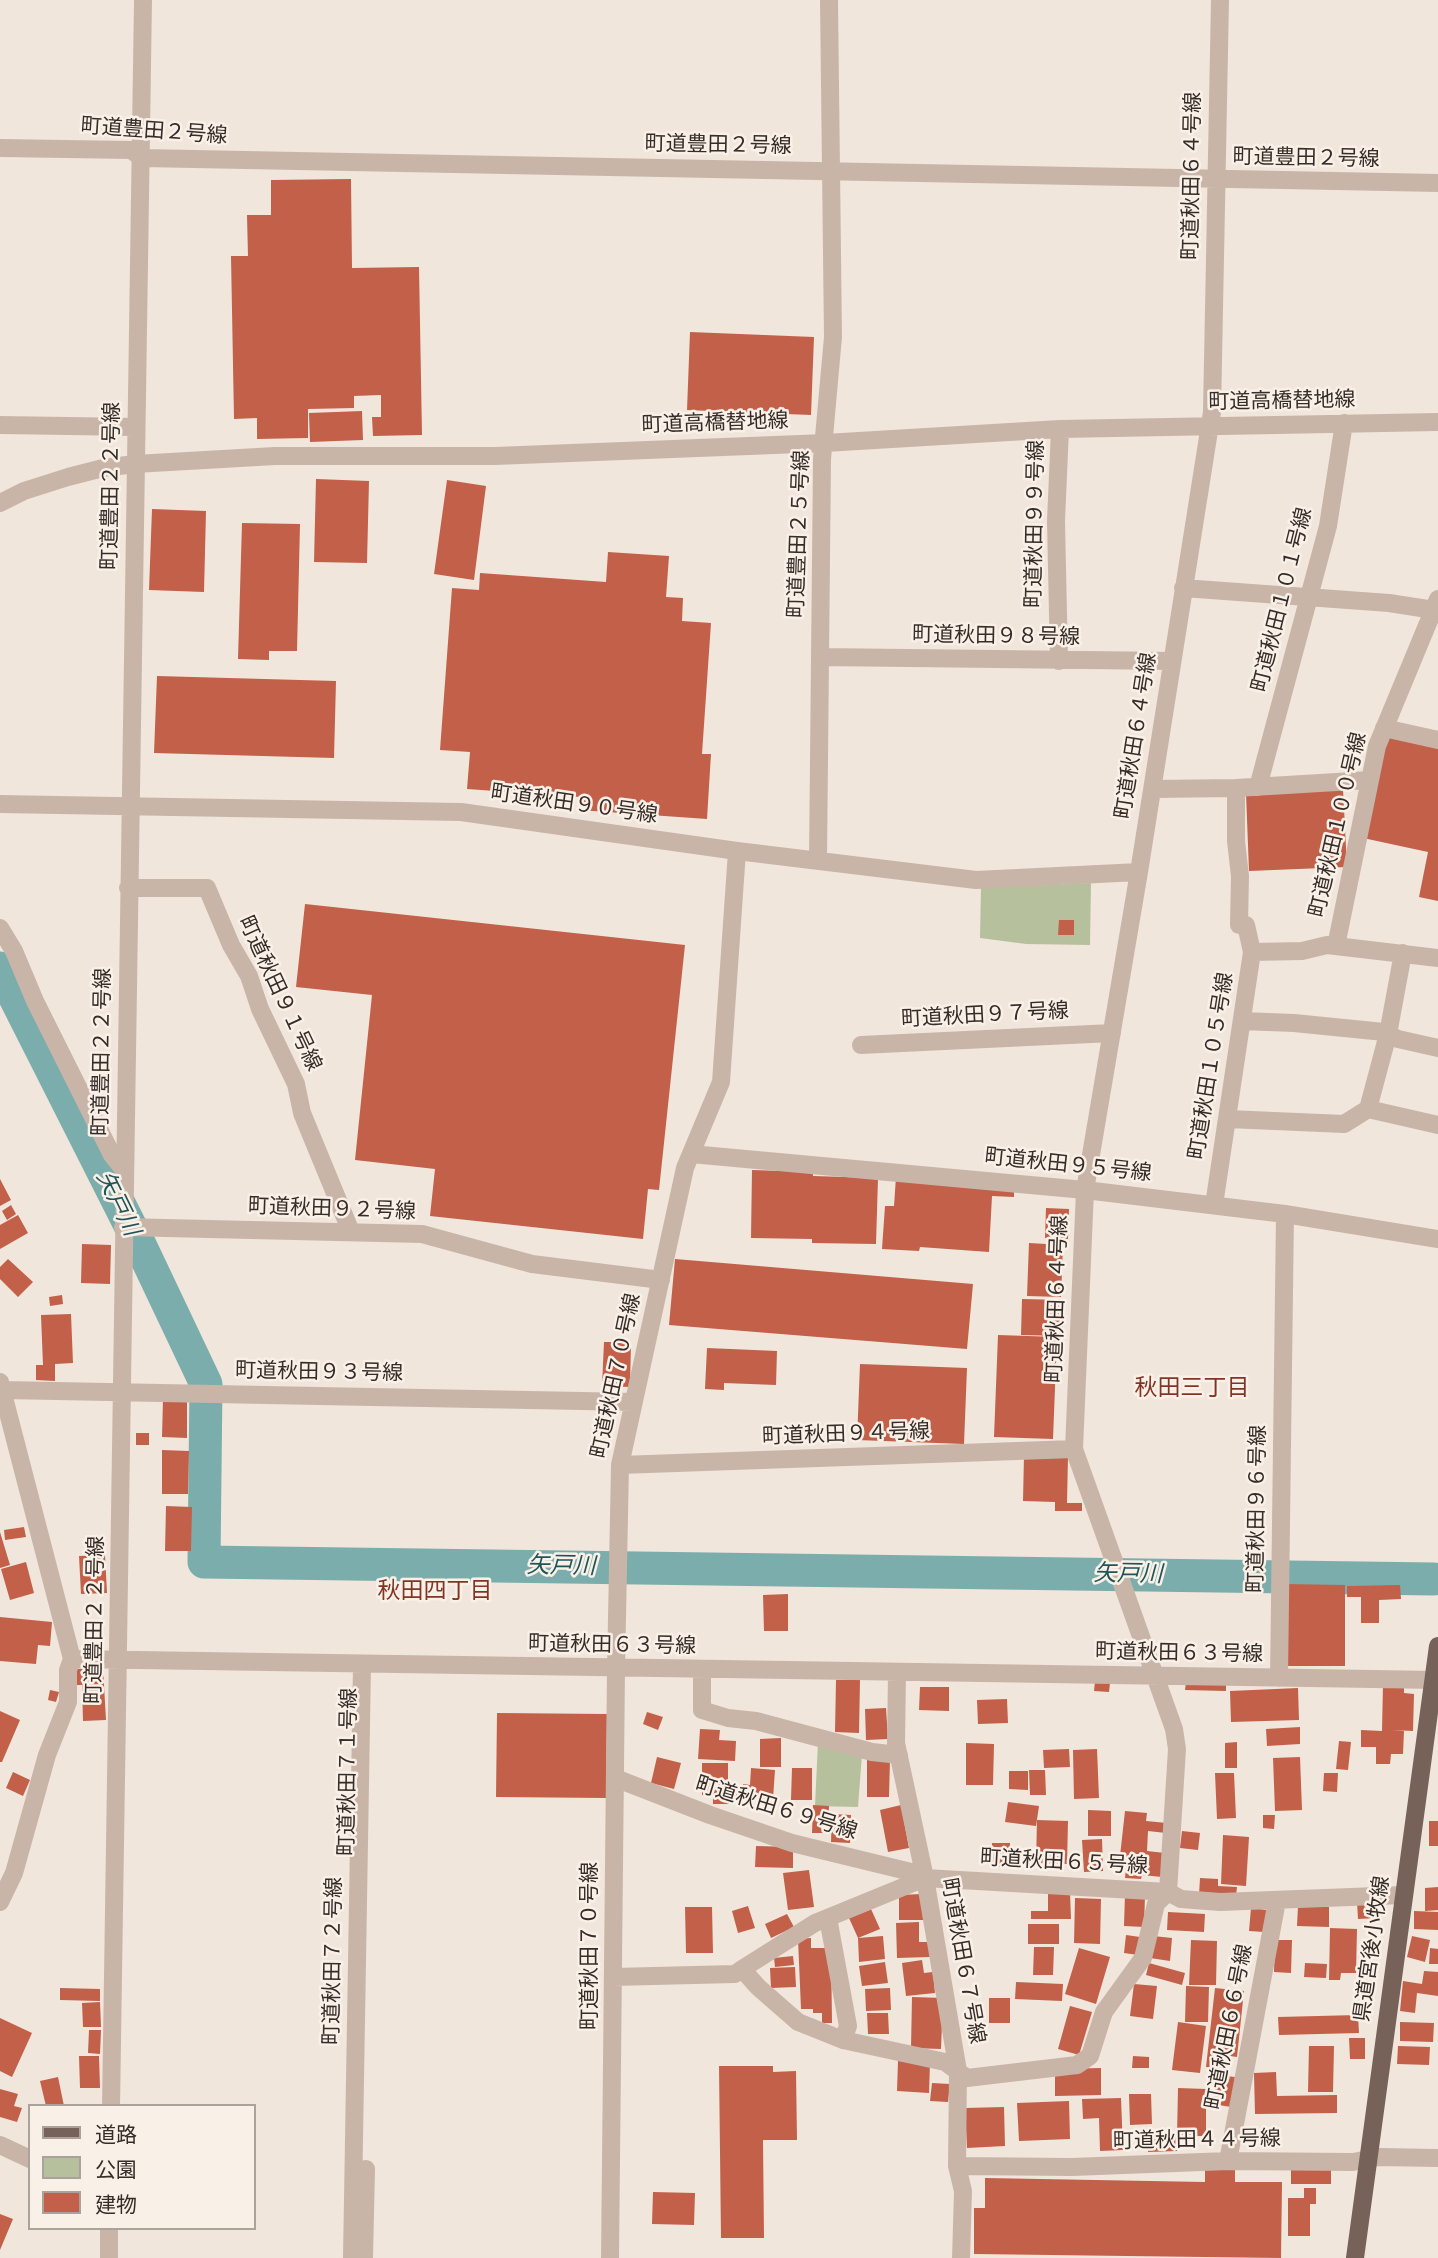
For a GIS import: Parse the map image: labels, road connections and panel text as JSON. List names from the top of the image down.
{
  "streets": {
    "main road": ["県道宮後小牧線"],
    "street": [
      "町道豊田２号線",
      "町道秋田６４号線",
      "町道高橋替地線",
      "町道豊田２２号線",
      "町道秋田９９号線",
      "町道豊田２５号線",
      "町道秋田１０１号線",
      "町道秋田９８号線",
      "町道秋田９０号線",
      "町道秋田１００号線",
      "町道秋田９１号線",
      "町道秋田９７号線",
      "町道秋田１０５号線",
      "町道秋田９５号線",
      "町道秋田９２号線",
      "町道秋田９３号線",
      "町道秋田７０号線",
      "町道秋田９４号線",
      "町道秋田９６号線",
      "町道秋田６３号線",
      "町道秋田７１号線",
      "町道秋田６９号線",
      "町道秋田６５号線",
      "町道秋田７２号線",
      "町道秋田６７号線",
      "町道秋田６６号線",
      "町道秋田４４号線"
    ]
  },
  "crossings": [
    ["町道豊田２号線", "町道秋田６４号線"],
    ["町道豊田２号線", "町道豊田２２号線"],
    ["町道豊田２号線", "町道豊田２５号線"],
    ["町道秋田６４号線", "町道高橋替地線"],
    ["町道秋田６４号線", "町道秋田９８号線"],
    ["町道秋田６４号線", "町道秋田９０号線"],
    ["町道秋田６４号線", "町道秋田９７号線"],
    ["町道秋田６４号線", "町道秋田９５号線"],
    ["町道秋田６４号線", "町道秋田９４号線"],
    ["町道秋田６４号線", "町道秋田６３号線"],
    ["町道秋田６４号線", "町道秋田６５号線"],
    ["町道秋田６４号線", "町道秋田６７号線"],
    ["町道高橋替地線", "町道豊田２２号線"],
    ["町道高橋替地線", "町道秋田９９号線"],
    ["町道高橋替地線", "町道豊田２５号線"],
    ["町道高橋替地線", "町道秋田１０１号線"],
    ["町道豊田２２号線", "町道秋田９０号線"],
    ["町道豊田２２号線", "町道秋田９１号線"],
    ["町道豊田２２号線", "町道秋田９２号線"],
    ["町道豊田２２号線", "町道秋田９３号線"],
    ["町道豊田２２号線", "町道秋田６３号線"],
    ["町道秋田９９号線", "町道秋田９８号線"],
    ["町道豊田２５号線", "町道秋田９８号線"],
    ["町道豊田２５号線", "町道秋田９０号線"],
    ["町道秋田９０号線", "町道秋田７０号線"],
    ["町道秋田１００号線", "町道秋田１０５号線"],
    ["町道秋田９１号線", "町道秋田９２号線"],
    ["町道秋田１０５号線", "町道秋田９５号線"],
    ["町道秋田９５号線", "町道秋田７０号線"],
    ["町道秋田９５号線", "町道秋田９６号線"],
    ["町道秋田９２号線", "町道秋田７０号線"],
    ["町道秋田９３号線", "町道秋田７０号線"],
    ["町道秋田７０号線", "町道秋田９４号線"],
    ["町道秋田７０号線", "町道秋田６３号線"],
    ["町道秋田７０号線", "町道秋田６９号線"],
    ["町道秋田９６号線", "町道秋田６３号線"],
    ["町道秋田６３号線", "町道秋田７１号線"],
    ["町道秋田６３号線", "県道宮後小牧線"],
    ["町道秋田６３号線", "町道秋田７２号線"],
    ["町道秋田６３号線", "町道秋田６７号線"],
    ["町道秋田７１号線", "町道秋田７２号線"],
    ["町道秋田６９号線", "町道秋田６５号線"],
    ["町道秋田６９号線", "町道秋田６７号線"],
    ["町道秋田６５号線", "県道宮後小牧線"],
    ["町道秋田６５号線", "町道秋田６７号線"],
    ["町道秋田６５号線", "町道秋田６６号線"],
    ["県道宮後小牧線", "町道秋田４４号線"],
    ["町道秋田６７号線", "町道秋田４４号線"],
    ["町道秋田６６号線", "町道秋田４４号線"]
  ],
  "districts": ["秋田三丁目", "秋田四丁目"],
  "water": ["矢戸川"],
  "legend": ["道路", "公園", "建物"]
}
